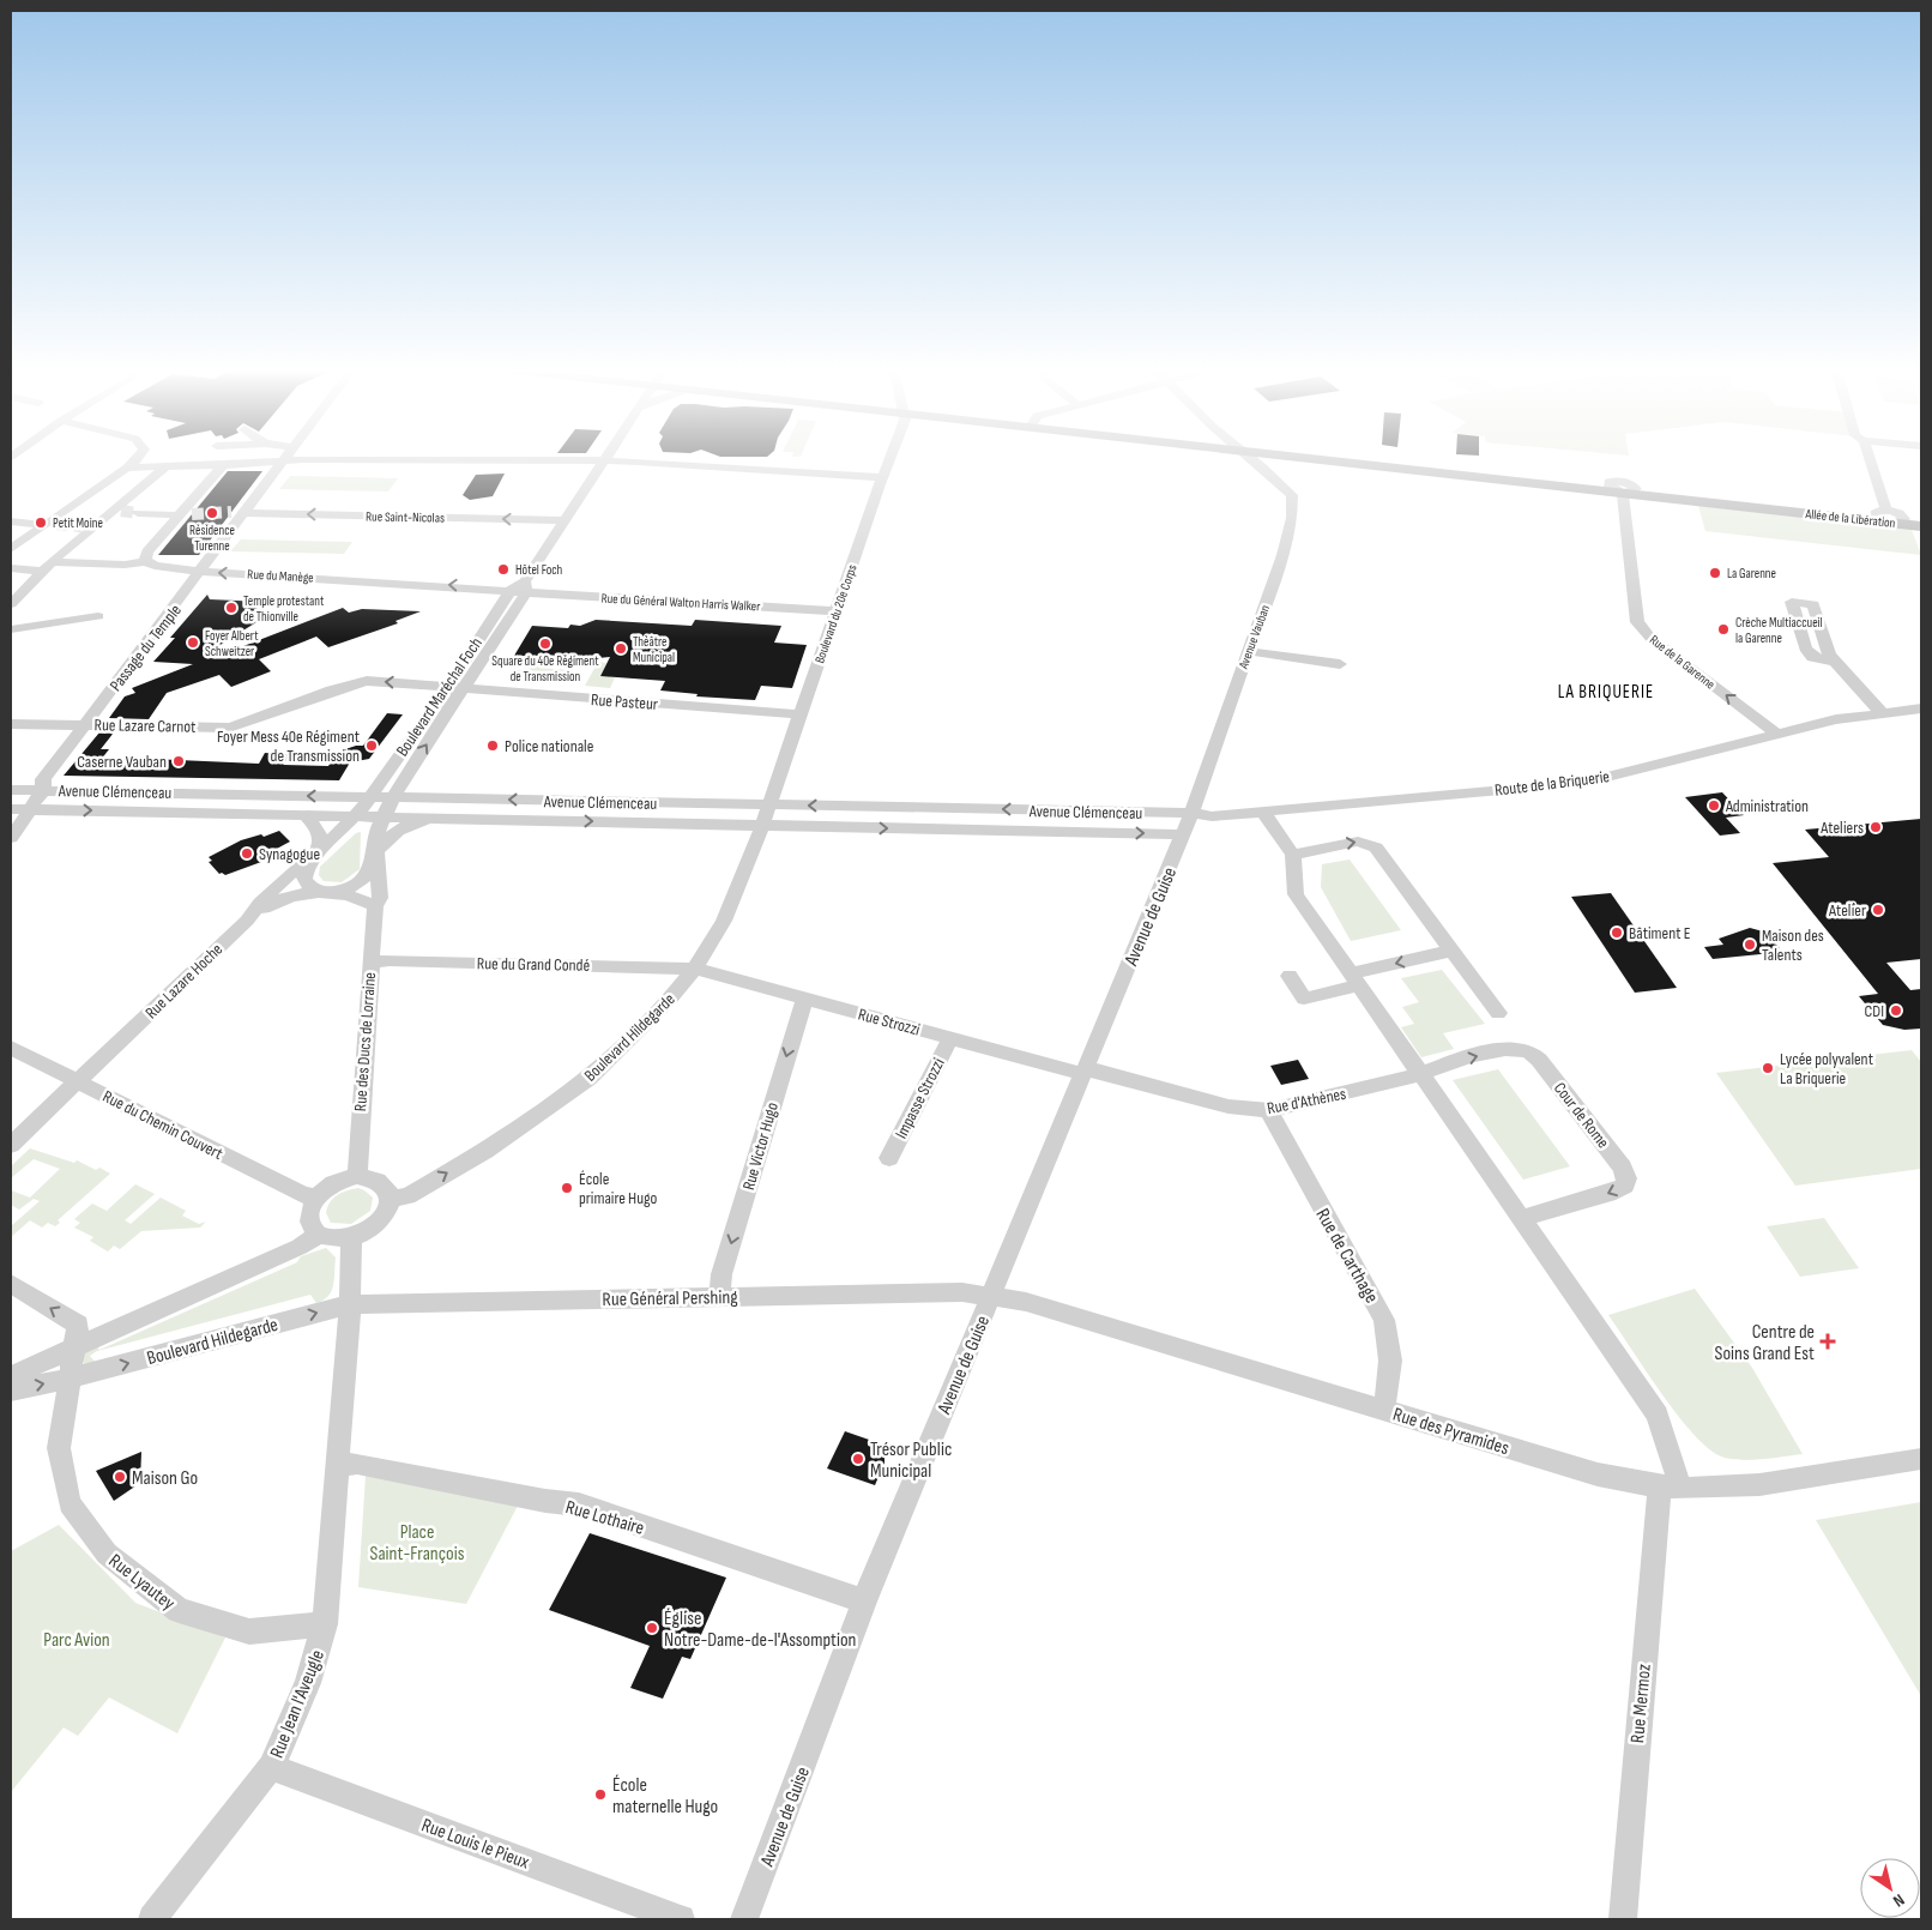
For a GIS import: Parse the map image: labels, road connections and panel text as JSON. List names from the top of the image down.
{
  "streets": {
    "main road": ["Allée de la Libération"],
    "street": [
      "Rue Saint-Nicolas",
      "Rue du Manège",
      "Rue du Général Walton Harris Walker",
      "Boulevard du 20e Corps",
      "Avenue Vauban",
      "Passage du Temple",
      "Rue de la Garenne",
      "Boulevard Maréchal Foch",
      "Rue Pasteur",
      "Rue Lazare Carnot",
      "Route de la Briquerie",
      "Avenue Clémenceau",
      "Avenue de Guise",
      "Rue du Grand Condé",
      "Rue Lazare Hoche",
      "Rue Strozzi",
      "Boulevard Hildegarde",
      "Rue des Ducs de Lorraine",
      "Impasse Strozzi",
      "Rue d'Athènes",
      "Cour de Rome",
      "Rue du Chemin Couvert",
      "Rue Victor Hugo",
      "Rue de Carthage",
      "Rue Général Pershing",
      "Rue des Pyramides",
      "Rue Lothaire",
      "Rue Lyautey",
      "Rue Jean l'Aveugle",
      "Rue Mermoz",
      "Rue Louis le Pieux"
    ]
  },
  "crossings": [
    ["Rue Saint-Nicolas", "Passage du Temple"],
    ["Rue Saint-Nicolas", "Boulevard Maréchal Foch"],
    ["Allée de la Libération", "Rue de la Garenne"],
    ["Rue du Manège", "Rue du Général Walton Harris Walker"],
    ["Rue du Manège", "Passage du Temple"],
    ["Rue du Manège", "Boulevard Maréchal Foch"],
    ["Rue du Général Walton Harris Walker", "Boulevard du 20e Corps"],
    ["Rue du Général Walton Harris Walker", "Boulevard Maréchal Foch"],
    ["Boulevard du 20e Corps", "Rue Pasteur"],
    ["Boulevard du 20e Corps", "Avenue Clémenceau"],
    ["Boulevard du 20e Corps", "Boulevard Hildegarde"],
    ["Avenue Vauban", "Route de la Briquerie"],
    ["Avenue Vauban", "Avenue Clémenceau"],
    ["Avenue Vauban", "Avenue de Guise"],
    ["Passage du Temple", "Rue Lazare Carnot"],
    ["Passage du Temple", "Avenue Clémenceau"],
    ["Rue de la Garenne", "Route de la Briquerie"],
    ["Boulevard Maréchal Foch", "Rue Pasteur"],
    ["Boulevard Maréchal Foch", "Rue Lazare Carnot"],
    ["Boulevard Maréchal Foch", "Avenue Clémenceau"],
    ["Boulevard Maréchal Foch", "Rue Lazare Hoche"],
    ["Boulevard Maréchal Foch", "Rue des Ducs de Lorraine"],
    ["Rue Pasteur", "Rue Lazare Carnot"],
    ["Route de la Briquerie", "Avenue Clémenceau"],
    ["Route de la Briquerie", "Avenue de Guise"],
    ["Avenue Clémenceau", "Avenue de Guise"],
    ["Avenue Clémenceau", "Rue Lazare Hoche"],
    ["Avenue Clémenceau", "Boulevard Hildegarde"],
    ["Avenue Clémenceau", "Rue des Ducs de Lorraine"],
    ["Avenue de Guise", "Rue Strozzi"],
    ["Avenue de Guise", "Rue d'Athènes"],
    ["Avenue de Guise", "Rue Général Pershing"],
    ["Avenue de Guise", "Rue des Pyramides"],
    ["Avenue de Guise", "Rue Lothaire"],
    ["Rue du Grand Condé", "Rue Strozzi"],
    ["Rue du Grand Condé", "Boulevard Hildegarde"],
    ["Rue du Grand Condé", "Rue des Ducs de Lorraine"],
    ["Rue Lazare Hoche", "Rue du Chemin Couvert"],
    ["Rue Strozzi", "Boulevard Hildegarde"],
    ["Rue Strozzi", "Impasse Strozzi"],
    ["Rue Strozzi", "Rue d'Athènes"],
    ["Rue Strozzi", "Rue Victor Hugo"],
    ["Boulevard Hildegarde", "Rue des Ducs de Lorraine"],
    ["Boulevard Hildegarde", "Rue du Chemin Couvert"],
    ["Boulevard Hildegarde", "Rue Général Pershing"],
    ["Boulevard Hildegarde", "Rue Lyautey"],
    ["Boulevard Hildegarde", "Rue Jean l'Aveugle"],
    ["Rue des Ducs de Lorraine", "Rue du Chemin Couvert"],
    ["Rue d'Athènes", "Cour de Rome"],
    ["Rue d'Athènes", "Rue de Carthage"],
    ["Rue Victor Hugo", "Rue Général Pershing"],
    ["Rue de Carthage", "Rue des Pyramides"],
    ["Rue Général Pershing", "Rue des Pyramides"],
    ["Rue Général Pershing", "Rue Jean l'Aveugle"],
    ["Rue des Pyramides", "Rue Mermoz"],
    ["Rue Lothaire", "Rue Jean l'Aveugle"],
    ["Rue Lyautey", "Rue Jean l'Aveugle"],
    ["Rue Jean l'Aveugle", "Rue Louis le Pieux"]
  ],
  "one_way": ["Rue de la Garenne", "Rue Lazare Carnot", "Rue Victor Hugo"],
  "districts": ["LA BRIQUERIE"],
  "parks": ["Place Saint-François", "Parc Avion"],
  "places": {
    "other": [
      "Résidence Turenne",
      "Petit Moine",
      "Hôtel Foch",
      "La Garenne",
      "Temple protestant de Thionville",
      "Crèche Multiaccueil la Garenne",
      "Foyer Albert Schweitzer",
      "Square du 40e Régiment de Transmission",
      "Théâtre Municipal",
      "Foyer Mess 40e Régiment de Transmission",
      "Police nationale",
      "Caserne Vauban",
      "Administration",
      "Ateliers",
      "Synagogue",
      "Atelier",
      "Bâtiment E",
      "Maison des Talents",
      "CDI",
      "Lycée polyvalent La Briquerie",
      "École primaire Hugo",
      "Trésor Public Municipal",
      "Maison Go",
      "Église Notre-Dame-de-l'Assomption",
      "École maternelle Hugo"
    ],
    "health": ["Centre de Soins Grand Est"]
  },
  "north": "bottom right"
}
